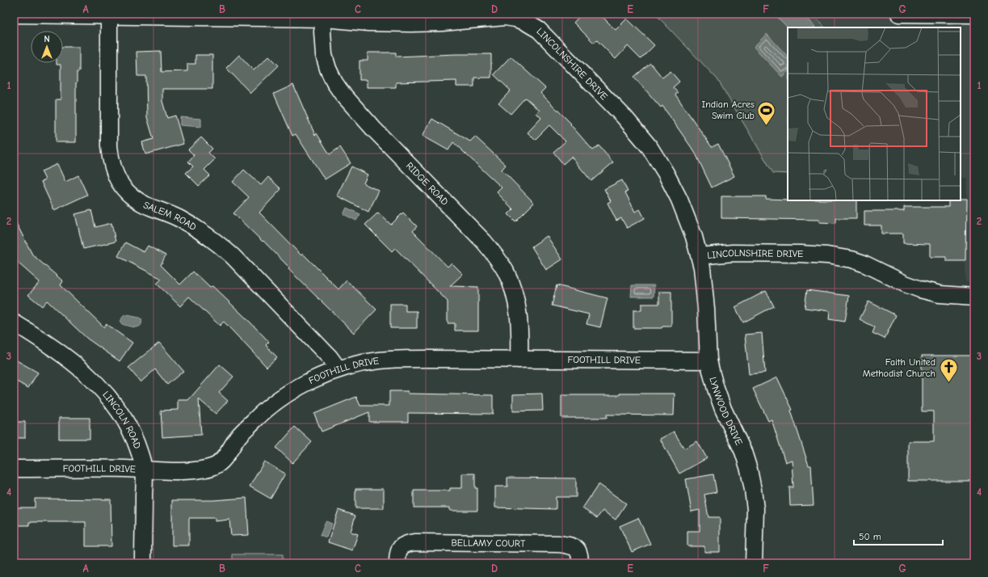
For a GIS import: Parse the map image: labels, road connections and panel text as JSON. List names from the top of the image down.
{
  "streets": {
    "street": [
      "LINCOLNSHIRE DRIVE",
      "RIDGE ROAD",
      "SALEM ROAD",
      "FOOTHILL DRIVE",
      "LYNWOOD DRIVE",
      "LINCOLN ROAD",
      "BELLAMY COURT"
    ]
  },
  "crossings": [
    ["LINCOLNSHIRE DRIVE", "RIDGE ROAD"],
    ["LINCOLNSHIRE DRIVE", "SALEM ROAD"],
    ["LINCOLNSHIRE DRIVE", "LYNWOOD DRIVE"],
    ["RIDGE ROAD", "FOOTHILL DRIVE"],
    ["SALEM ROAD", "FOOTHILL DRIVE"],
    ["FOOTHILL DRIVE", "LYNWOOD DRIVE"],
    ["FOOTHILL DRIVE", "LINCOLN ROAD"]
  ],
  "places": {
    "sports": ["Indian Acres Swim Club"],
    "church": ["Faith United Methodist Church"]
  },
  "scale_bar": "50 m",
  "north": "top",
  "grid": {
    "columns": [
      "A",
      "B",
      "C",
      "D",
      "E",
      "F",
      "G"
    ],
    "rows": [
      "1",
      "2",
      "3",
      "4"
    ]
  }
}
